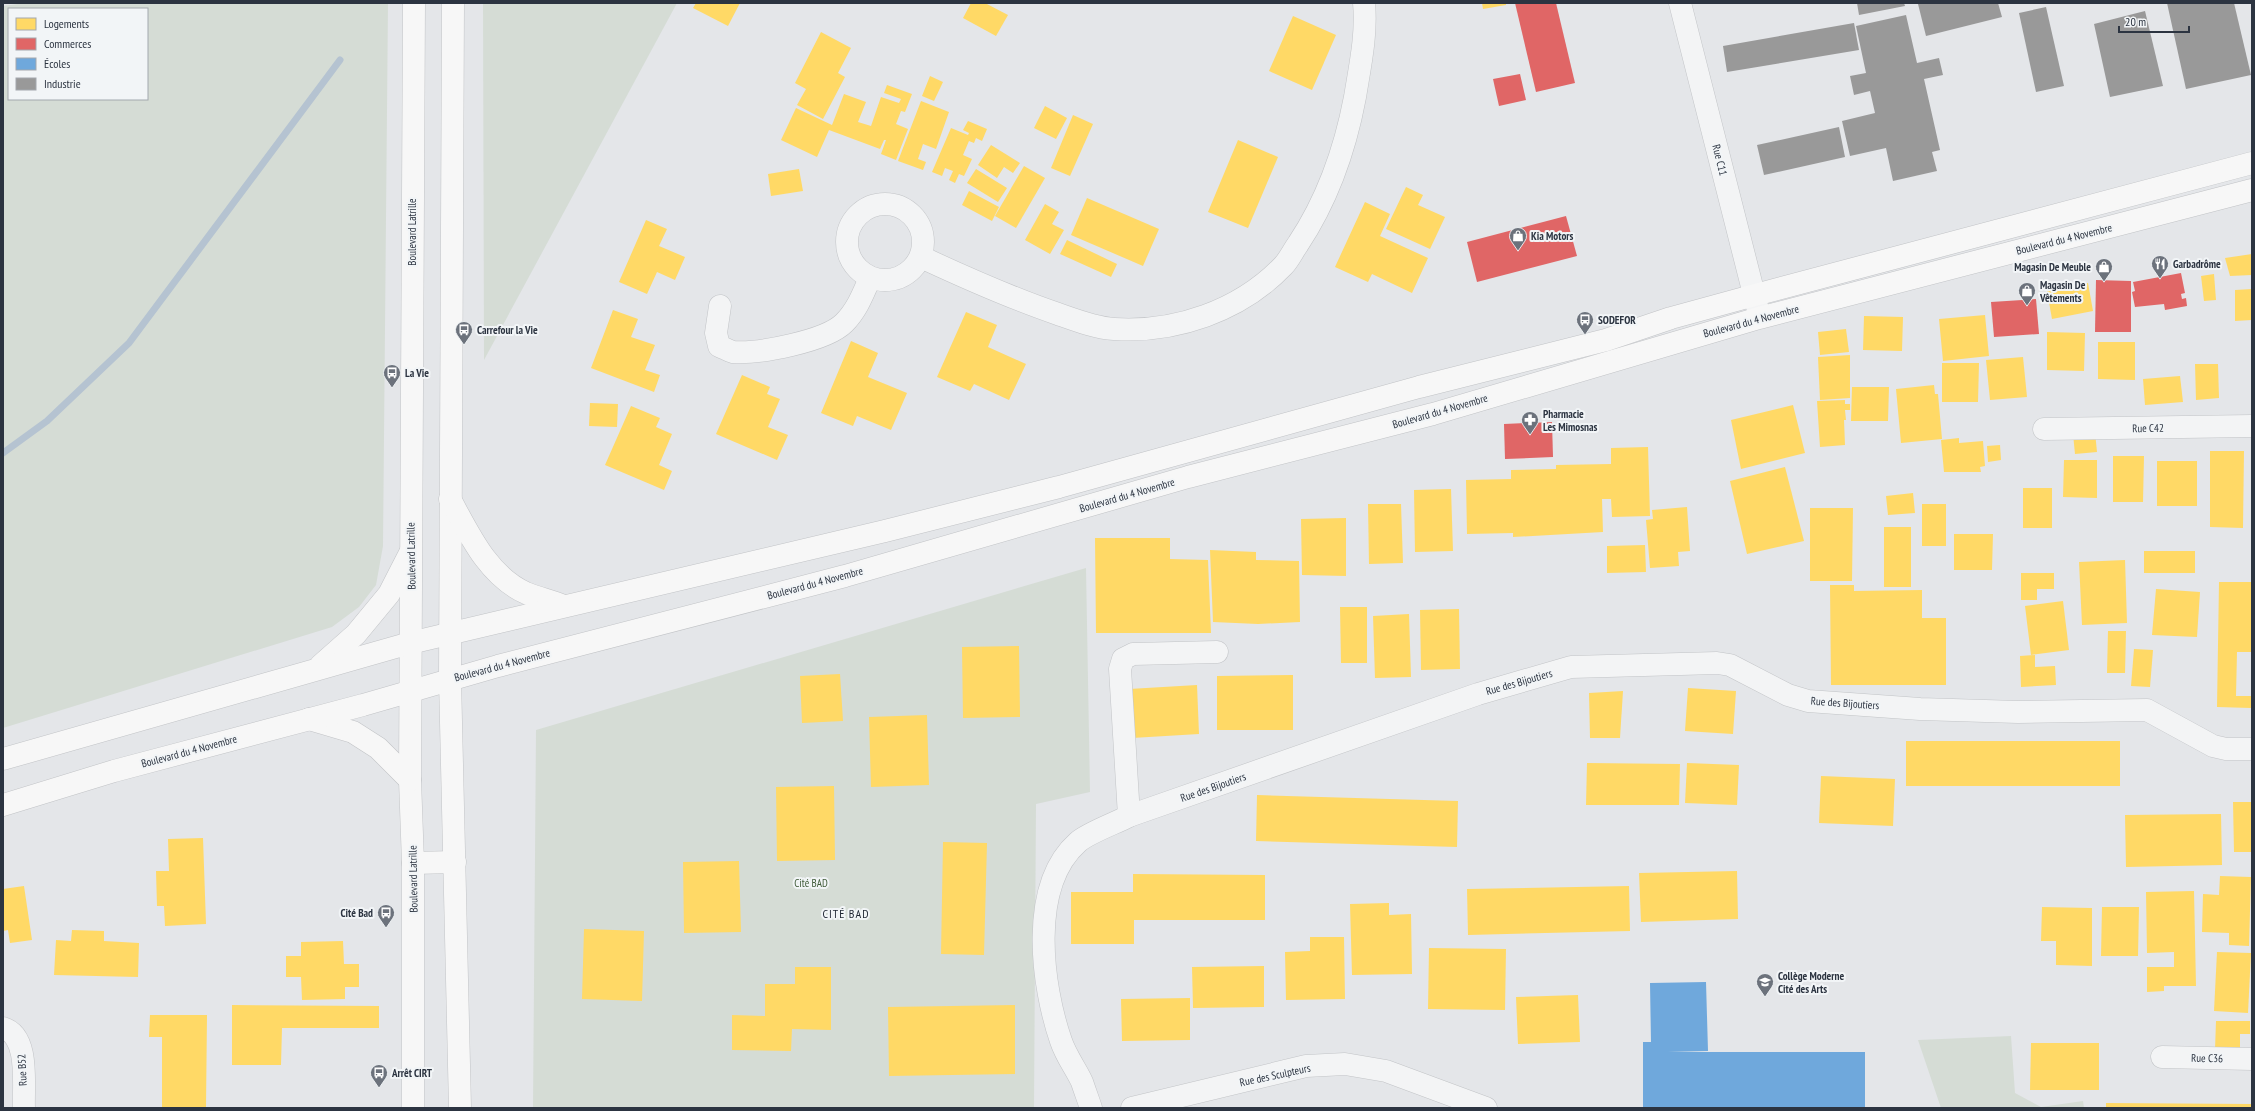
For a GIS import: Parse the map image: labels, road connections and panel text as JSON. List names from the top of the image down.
{
  "streets": {
    "main road": ["Boulevard Latrille", "Boulevard du 4 Novembre"],
    "street": [
      "Rue C11",
      "Rue C42",
      "Rue des Bijoutiers",
      "Rue C36",
      "Rue B52",
      "Rue des Sculpteurs"
    ]
  },
  "crossings": [
    ["Rue C11", "Boulevard du 4 Novembre"],
    ["Boulevard Latrille", "Boulevard du 4 Novembre"]
  ],
  "districts": ["CITÉ BAD"],
  "parks": ["Cité BAD"],
  "places": {
    "shop": ["Kia Motors", "Magasin De Meuble", "Magasin De Vêtements"],
    "restaurant": ["Garbadrôme"],
    "bus stop": [
      "SODEFOR",
      "Carrefour la Vie",
      "La Vie",
      "Cité Bad",
      "Arrêt CIRT"
    ],
    "pharmacy": ["Pharmacie Les Mimosnas"],
    "school or university": ["Collège Moderne Cité des Arts"]
  },
  "legend": [
    "Logements",
    "Commerces",
    "Écoles",
    "Industrie"
  ],
  "scale_bar": "20 m"
}
